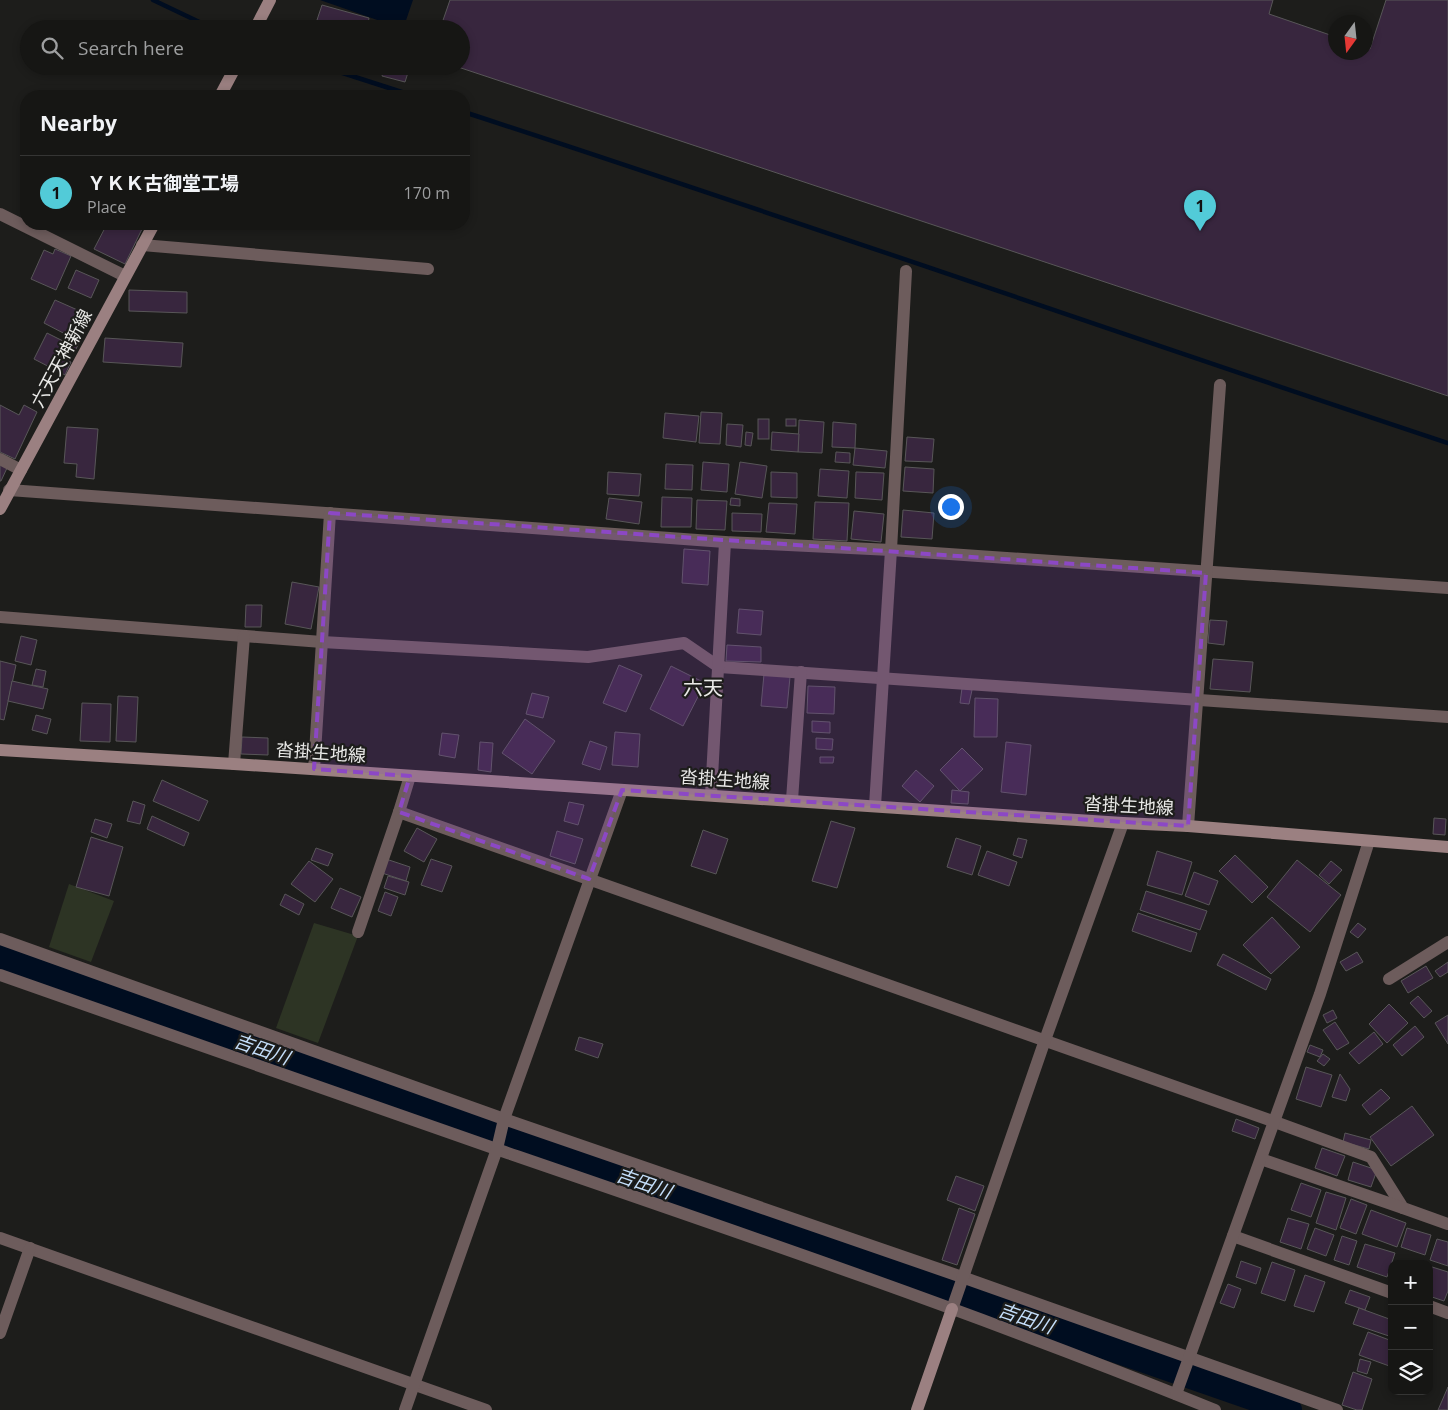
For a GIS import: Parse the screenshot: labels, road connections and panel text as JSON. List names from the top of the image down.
{
  "streets": {
    "main road": ["六天天神新線", "沓掛生地線"]
  },
  "districts": ["六天"],
  "water": ["吉田川"],
  "north": "bottom",
  "page": {
    "search": "Search here",
    "heading": "Nearby",
    "list": [
      {
        "mark": "1",
        "name": "ＹＫＫ古御堂工場",
        "note": "Place",
        "value": "170 m"
      }
    ],
    "pins": "1",
    "map_buttons": ["+", "−"]
  }
}
